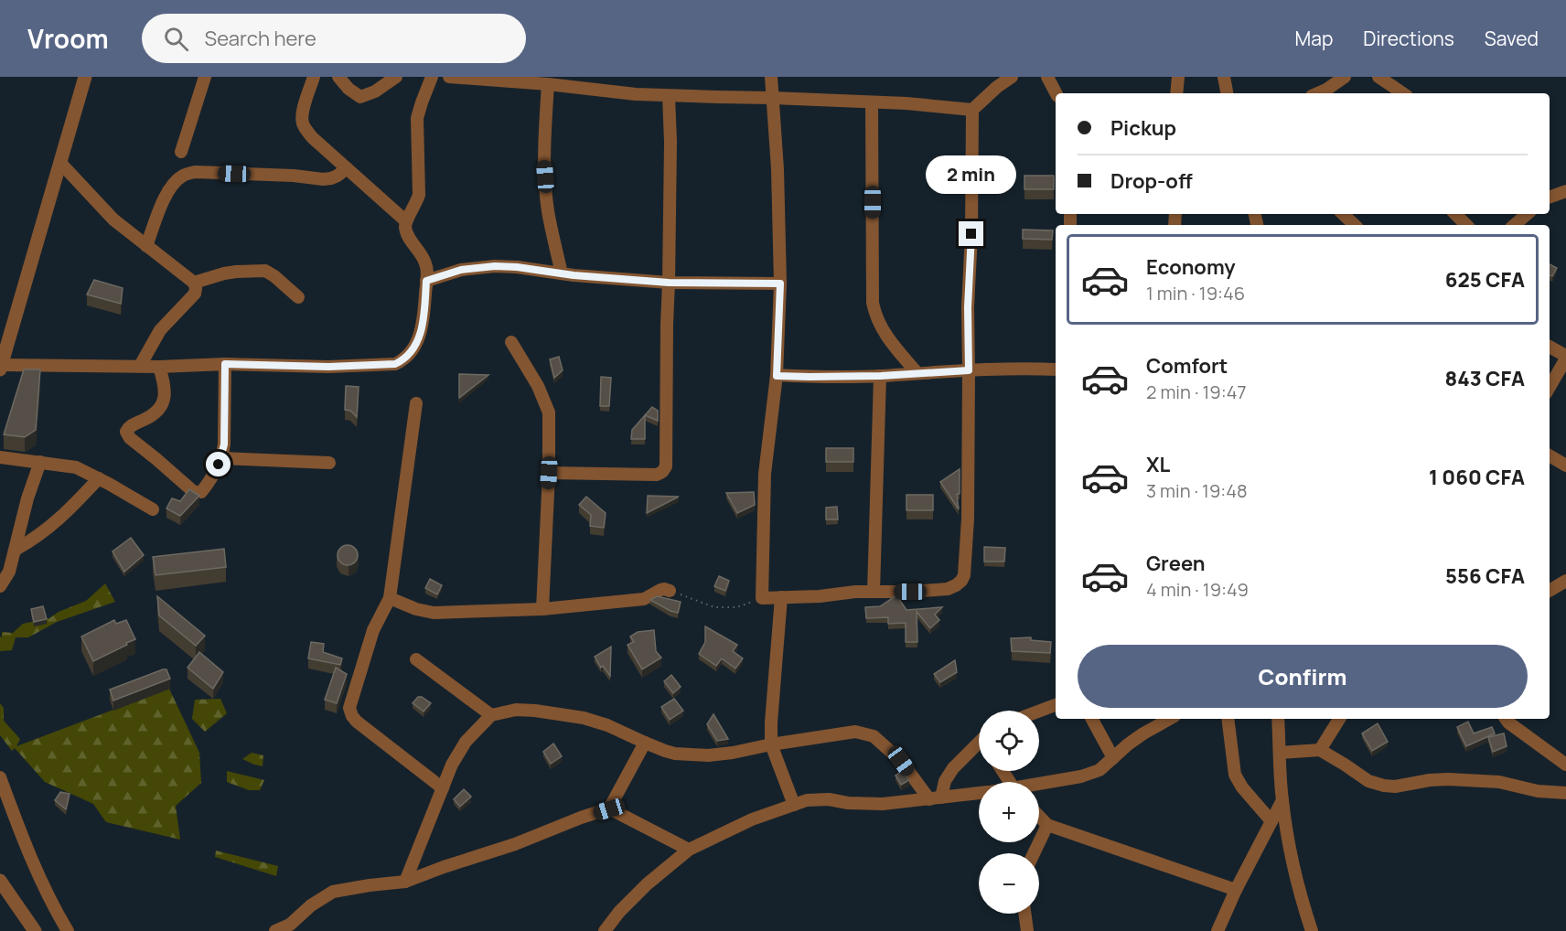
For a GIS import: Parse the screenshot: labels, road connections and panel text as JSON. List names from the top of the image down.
{
  "page": {
    "header": "Vroom",
    "search": "Search here",
    "nav": ["Map", "Directions", "Saved"],
    "banner": ["Pickup", "Drop-off"],
    "bubble": "2 min",
    "list": [
      {
        "name": "Economy",
        "note": "1 min · 19:46",
        "value": "625 CFA"
      },
      {
        "name": "Comfort",
        "note": "2 min · 19:47",
        "value": "843 CFA"
      },
      {
        "name": "XL",
        "note": "3 min · 19:48",
        "value": "1 060 CFA"
      },
      {
        "name": "Green",
        "note": "4 min · 19:49",
        "value": "556 CFA"
      }
    ],
    "buttons": "Confirm",
    "map_buttons": ["+", "−"]
  }
}
